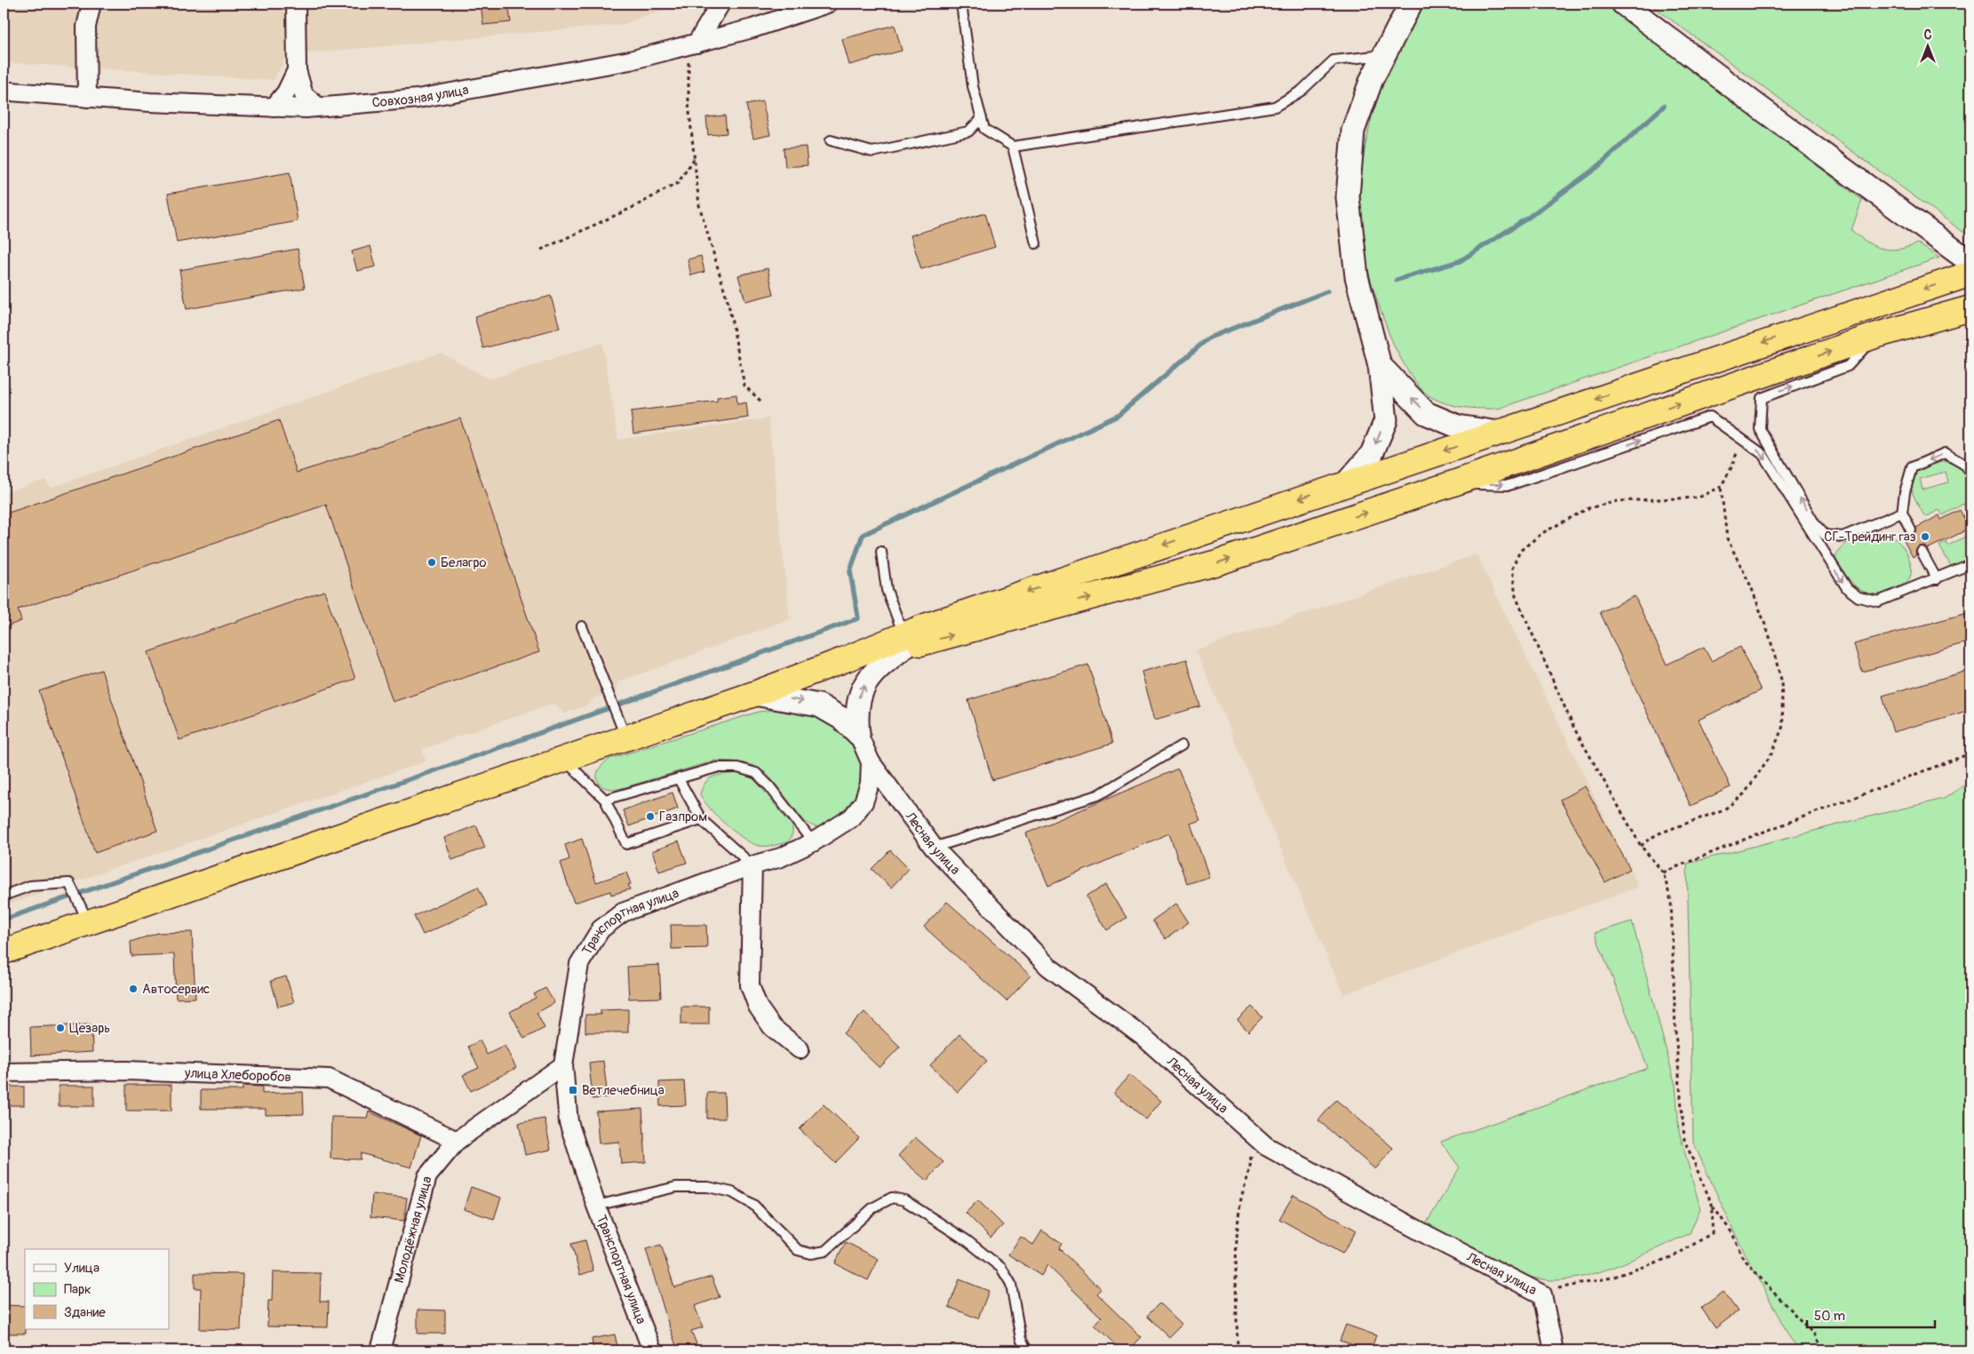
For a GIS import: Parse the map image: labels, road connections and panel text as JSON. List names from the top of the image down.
{
  "streets": {
    "street": [
      "Совхозная улица",
      "Лесная улица",
      "Транспортная улица",
      "улица Хлеборобов",
      "Молодёжная улица"
    ]
  },
  "crossings": [
    ["Лесная улица", "Транспортная улица"],
    ["Транспортная улица", "Молодёжная улица"],
    ["улица Хлеборобов", "Молодёжная улица"]
  ],
  "places": {
    "other": [
      "СГ-Трейдинг газ",
      "Белагро",
      "Газпром",
      "Автосервис",
      "Цезарь"
    ],
    "transit": ["Ветлечебница"]
  },
  "legend": ["Улица", "Парк", "Здание"],
  "scale_bar": "50 m",
  "north": "top"
}
